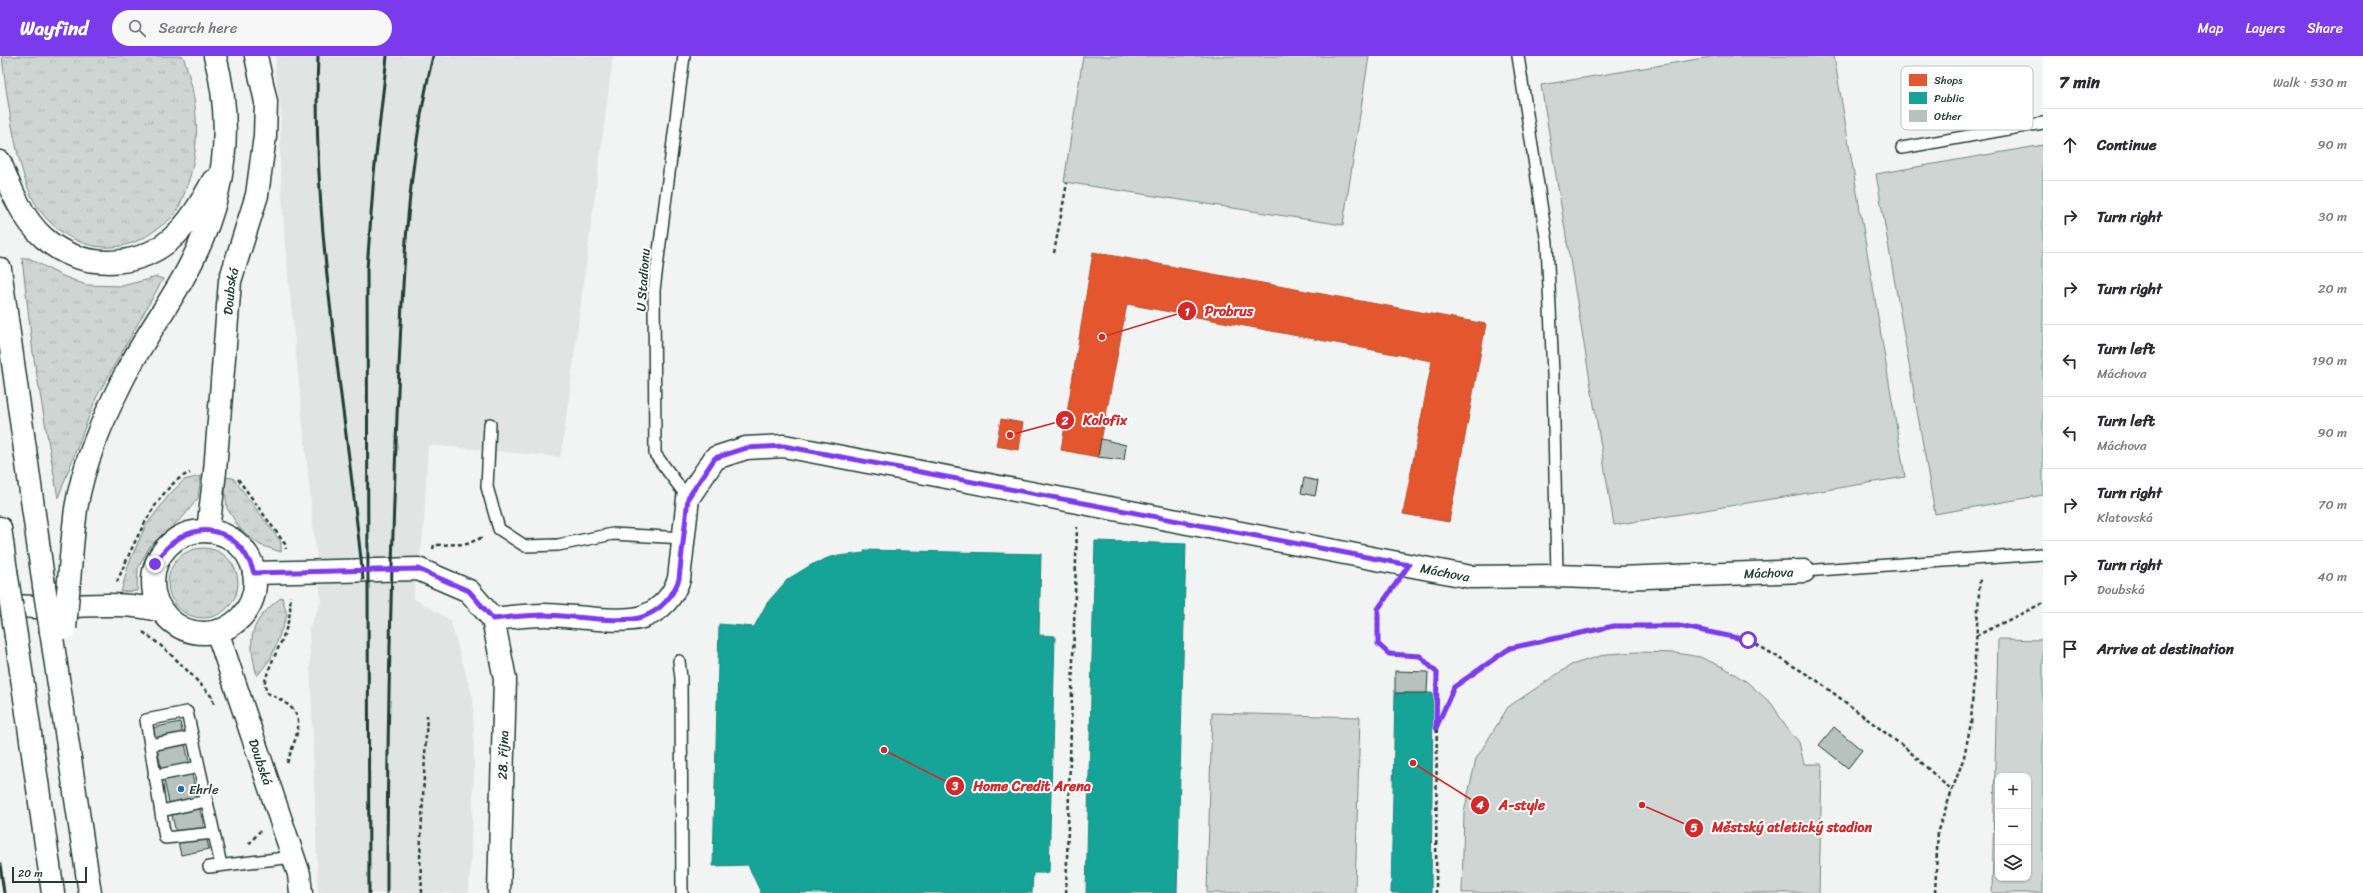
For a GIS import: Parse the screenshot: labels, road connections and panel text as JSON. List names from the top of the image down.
{
  "streets": {
    "main road": ["Doubská", "Máchova", "28. října"],
    "lane": ["U Stadionu"]
  },
  "crossings": [
    ["U Stadionu", "Máchova"],
    ["Máchova", "28. října"]
  ],
  "places": [
    "Probrus",
    "Kolofix",
    "Home Credit Arena",
    "A-style",
    "Ehrle",
    "Městský atletický stadion"
  ],
  "legend": ["Shops", "Public", "Other"],
  "scale_bar": "20 m",
  "page": {
    "header": "Wayfind",
    "search": "Search here",
    "nav": ["Map", "Layers", "Share"],
    "heading": ["7 min", "Walk · 530 m"],
    "list": [
      ["Continue", "90 m"],
      ["Turn right", "30 m"],
      ["Turn right", "20 m"],
      ["Turn left", "Máchova", "190 m"],
      ["Turn left", "Máchova", "90 m"],
      ["Turn right", "Klatovská", "70 m"],
      ["Turn right", "Doubská", "40 m"],
      "Arrive at destination"
    ],
    "map_buttons": ["+", "−"],
    "scale": "20 m"
  }
}
